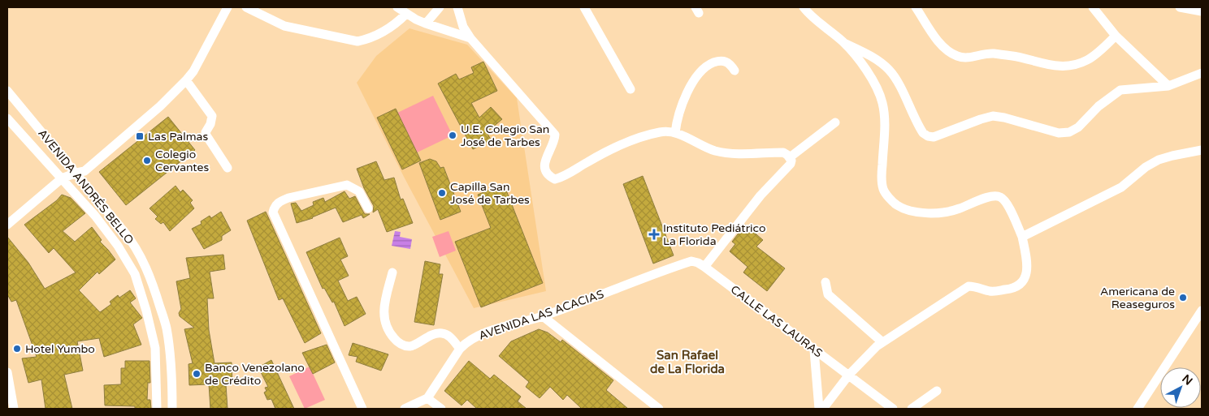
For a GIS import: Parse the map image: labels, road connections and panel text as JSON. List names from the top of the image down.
{
  "streets": {
    "street": ["AVENIDA ANDRÉS BELLO", "AVENIDA LAS ACACIAS", "CALLE LAS LAURAS"]
  },
  "crossings": [
    ["AVENIDA LAS ACACIAS", "CALLE LAS LAURAS"]
  ],
  "districts": ["San Rafael de La Florida"],
  "places": {
    "other": [
      "U.E. Colegio San José de Tarbes",
      "Colegio Cervantes",
      "Capilla San José de Tarbes",
      "Americana de Reaseguros",
      "Hotel Yumbo",
      "Banco Venezolano de Crédito"
    ],
    "transit": ["Las Palmas"],
    "health": ["Instituto Pediátrico La Florida"]
  },
  "north": "top right"
}
